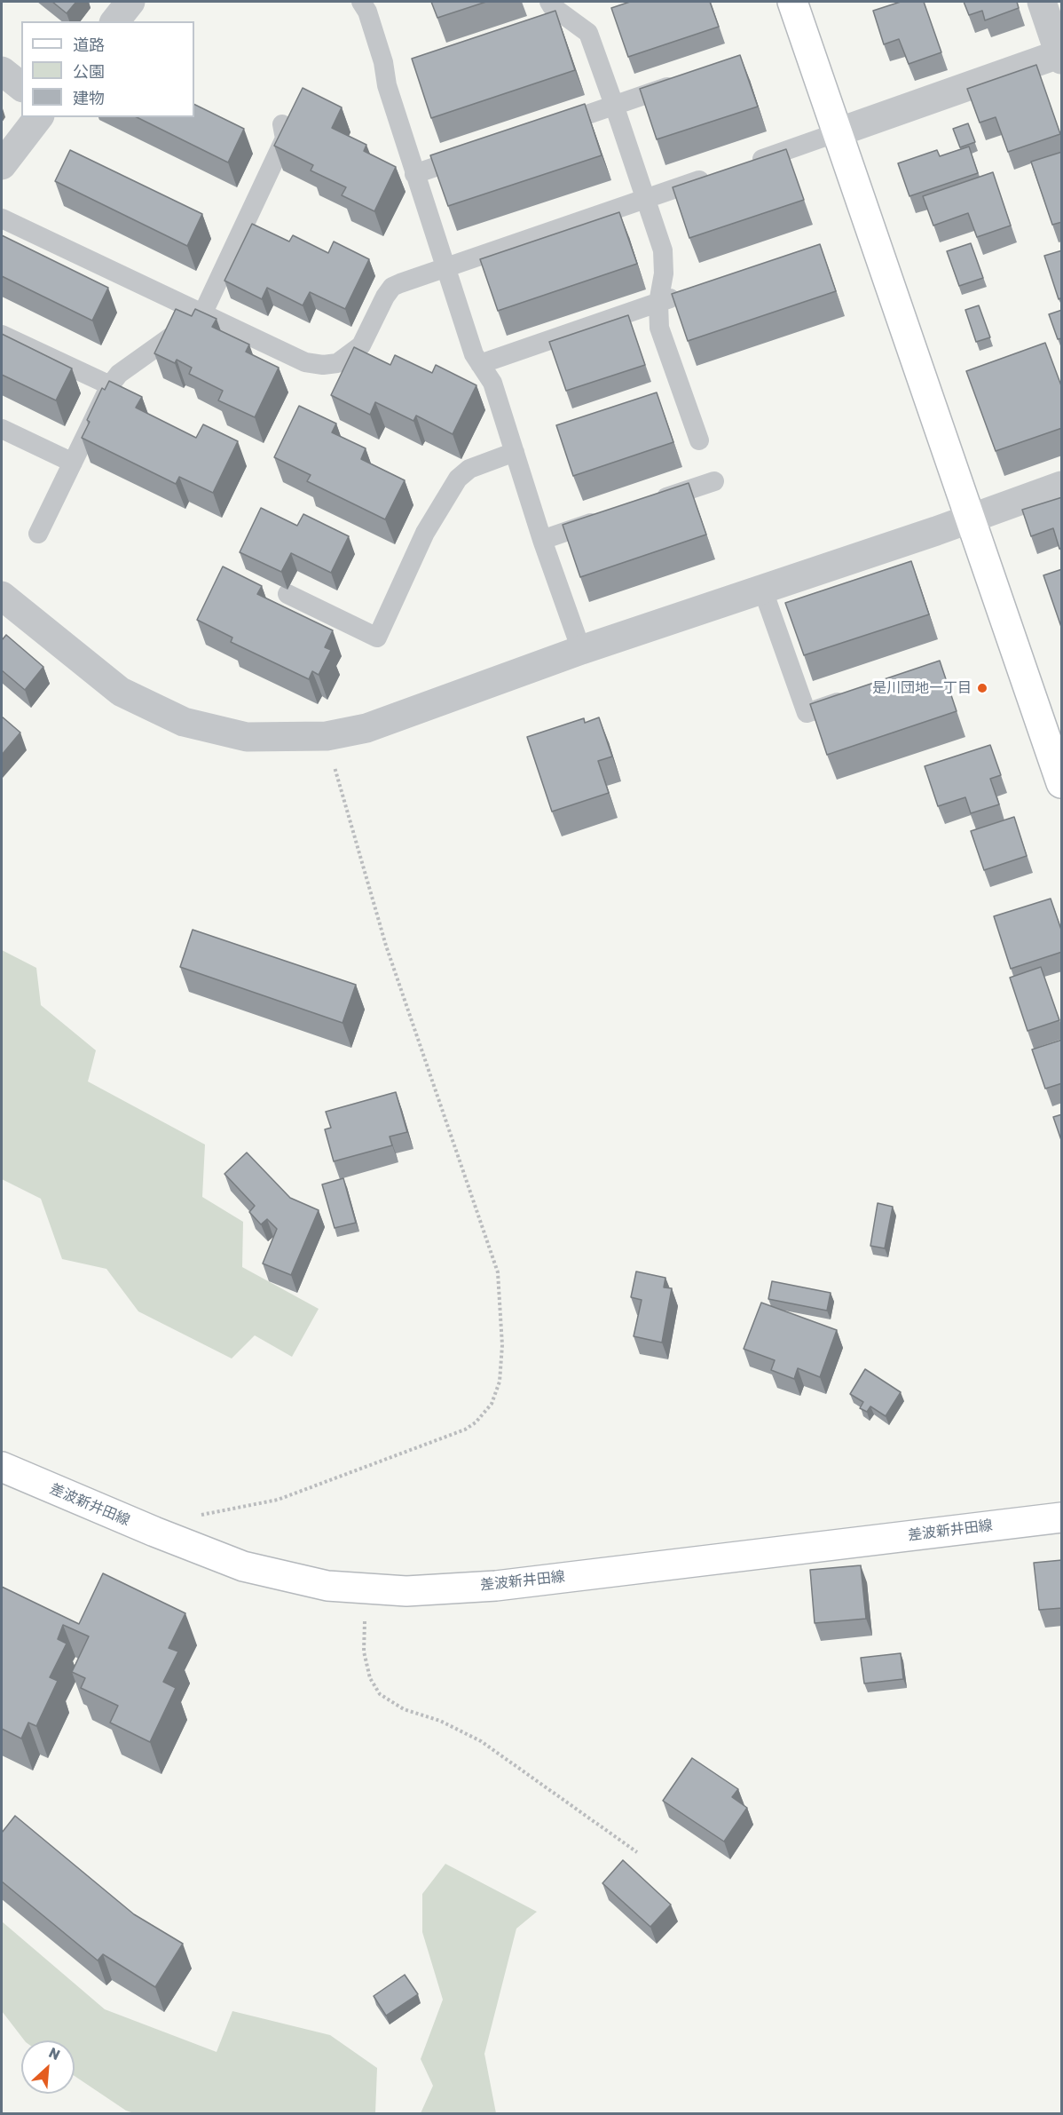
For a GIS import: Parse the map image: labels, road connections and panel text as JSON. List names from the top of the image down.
{
  "streets": {
    "main road": ["差波新井田線"]
  },
  "places": ["是川団地一丁目"],
  "legend": ["道路", "公園", "建物"],
  "north": "top right"
}
